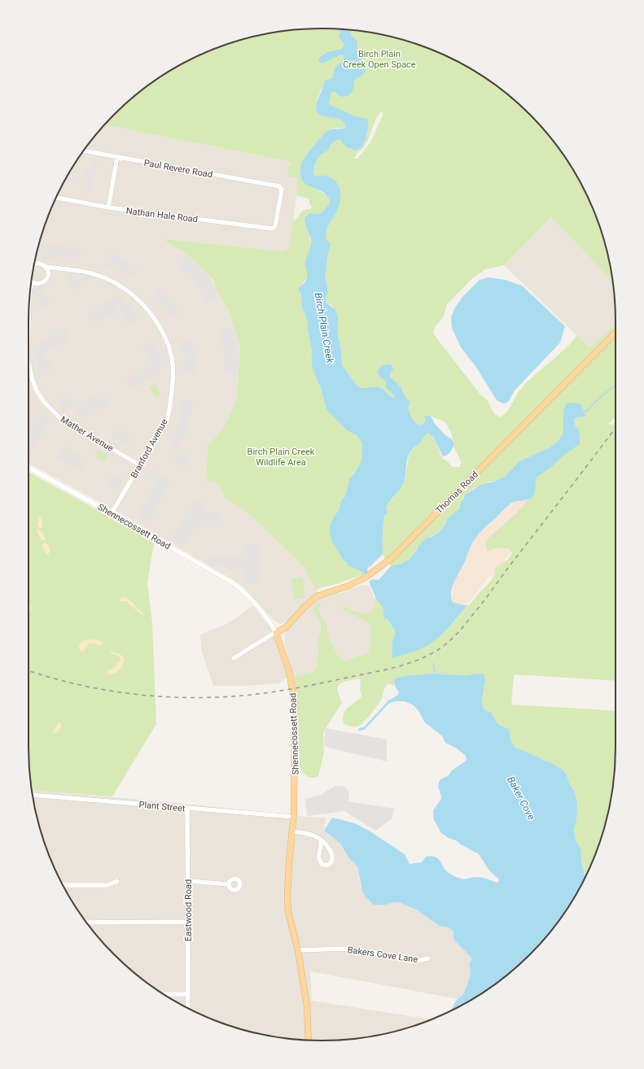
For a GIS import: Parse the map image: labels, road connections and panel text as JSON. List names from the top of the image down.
{
  "streets": {
    "main road": ["Thomas Road", "Shennecossett Road"],
    "street": [
      "Paul Revere Road",
      "Nathan Hale Road",
      "Mather Avenue",
      "Branford Avenue",
      "Plant Street",
      "Eastwood Road",
      "Bakers Cove Lane"
    ]
  },
  "crossings": [
    ["Paul Revere Road", "Nathan Hale Road"],
    ["Mather Avenue", "Branford Avenue"],
    ["Branford Avenue", "Shennecossett Road"],
    ["Thomas Road", "Shennecossett Road"],
    ["Shennecossett Road", "Plant Street"],
    ["Shennecossett Road", "Bakers Cove Lane"],
    ["Plant Street", "Eastwood Road"]
  ],
  "water": ["Birch Plain Creek", "Baker Cove"],
  "parks": ["Birch Plain Creek Open Space", "Birch Plain Creek Wildlife Area"]
}
